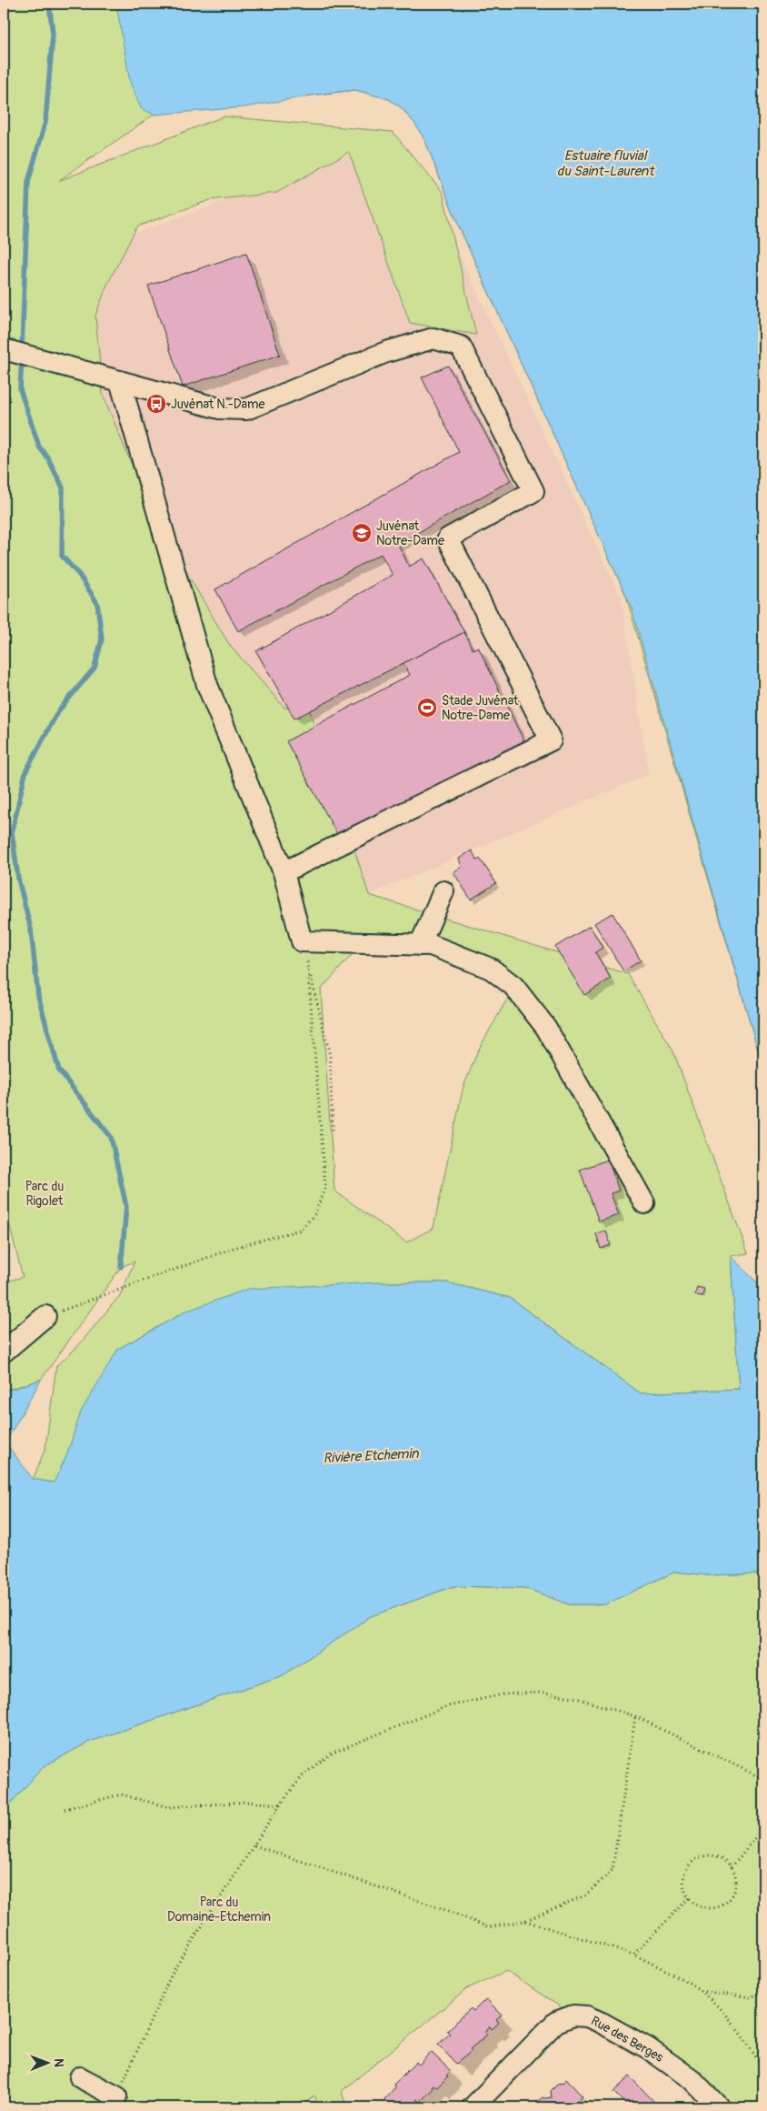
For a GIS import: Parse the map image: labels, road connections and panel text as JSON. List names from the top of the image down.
{
  "streets": {
    "street": ["Rue des Berges"]
  },
  "water": ["Estuaire fluvial du Saint-Laurent", "Rivière Etchemin"],
  "parks": ["Parc du Rigolet", "Parc du Domaine-Etchemin"],
  "places": {
    "bus stop": ["Juvénat N.-Dame"],
    "school or university": ["Juvénat Notre-Dame"],
    "sports": ["Stade Juvénat Notre-Dame"]
  },
  "north": "right"
}
